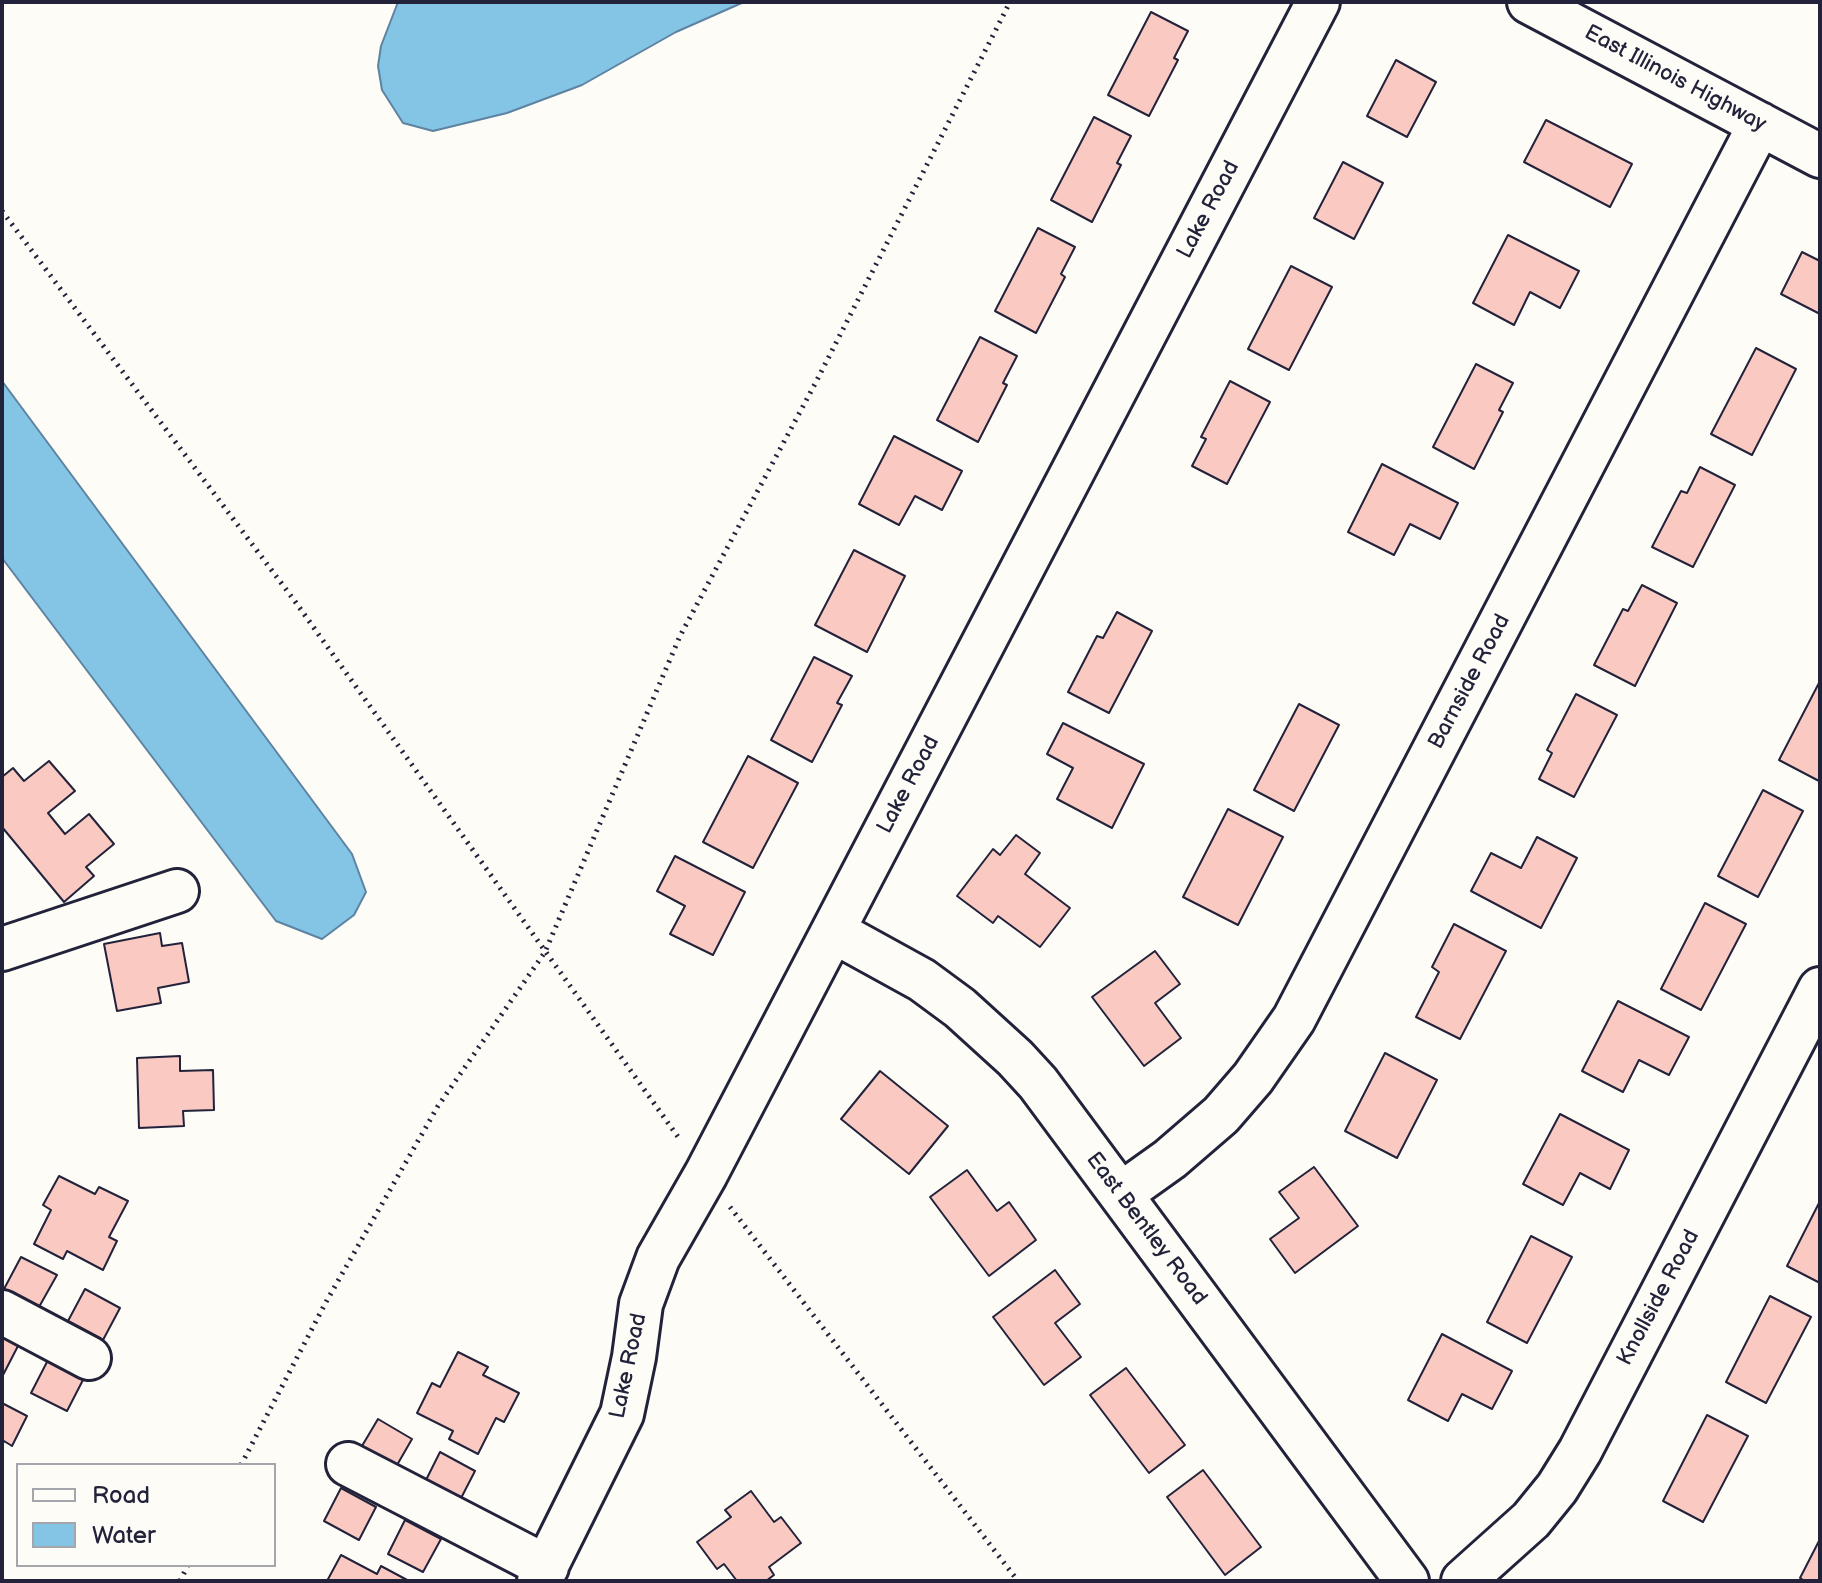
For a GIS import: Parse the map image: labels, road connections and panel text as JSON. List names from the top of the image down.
{
  "streets": {
    "street": [
      "East Illinois Highway",
      "Lake Road",
      "Barnside Road",
      "East Bentley Road",
      "Knollside Road"
    ]
  },
  "crossings": [
    ["East Illinois Highway", "Barnside Road"],
    ["Lake Road", "East Bentley Road"],
    ["Barnside Road", "East Bentley Road"]
  ],
  "legend": ["Road", "Water"]
}
